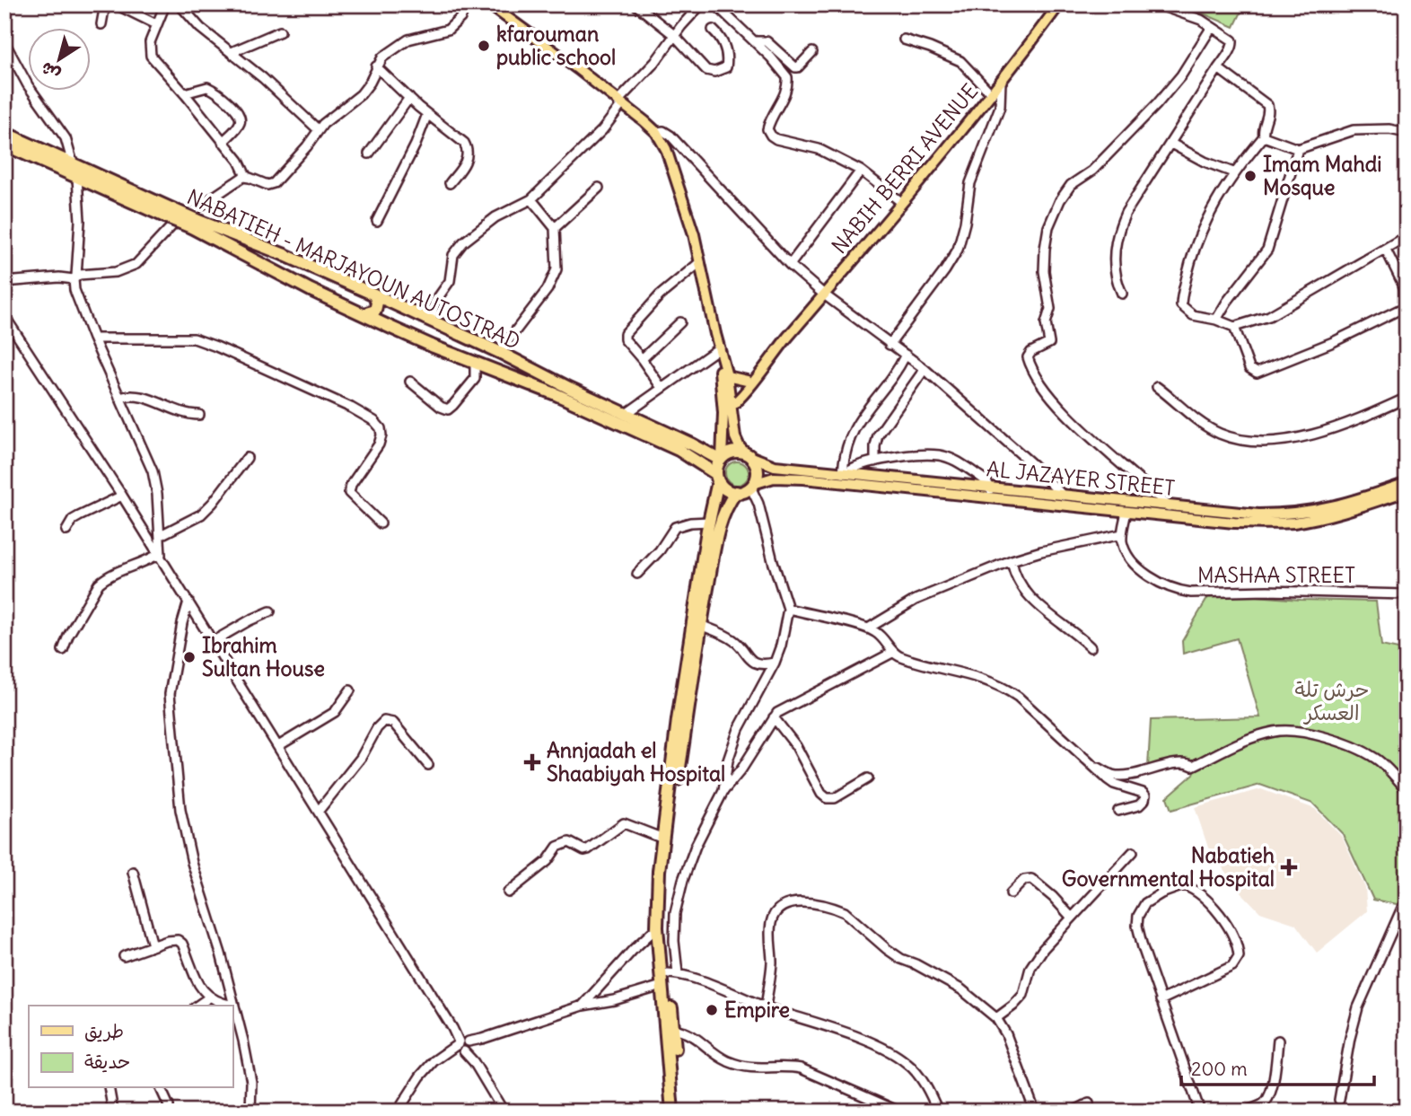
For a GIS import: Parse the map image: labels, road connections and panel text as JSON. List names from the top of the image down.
{
  "streets": {
    "highway": ["NABATIEH - MARJAYOUN AUTOSTRAD"],
    "main road": ["NABIH BERRI AVENUE", "AL JAZAYER STREET"],
    "street": ["MASHAA STREET"]
  },
  "crossings": [
    ["NABATIEH - MARJAYOUN AUTOSTRAD", "AL JAZAYER STREET"]
  ],
  "parks": ["حرش تلة العسكر"],
  "places": {
    "other": [
      "kfarouman public school",
      "Imam Mahdi Mosque",
      "Ibrahim Sultan House",
      "Empire"
    ],
    "health": ["Annjadah el Shaabiyah Hospital", "Nabatieh Governmental Hospital"]
  },
  "legend": ["طريق", "حديقة"],
  "scale_bar": "200 m",
  "north": "bottom left"
}
